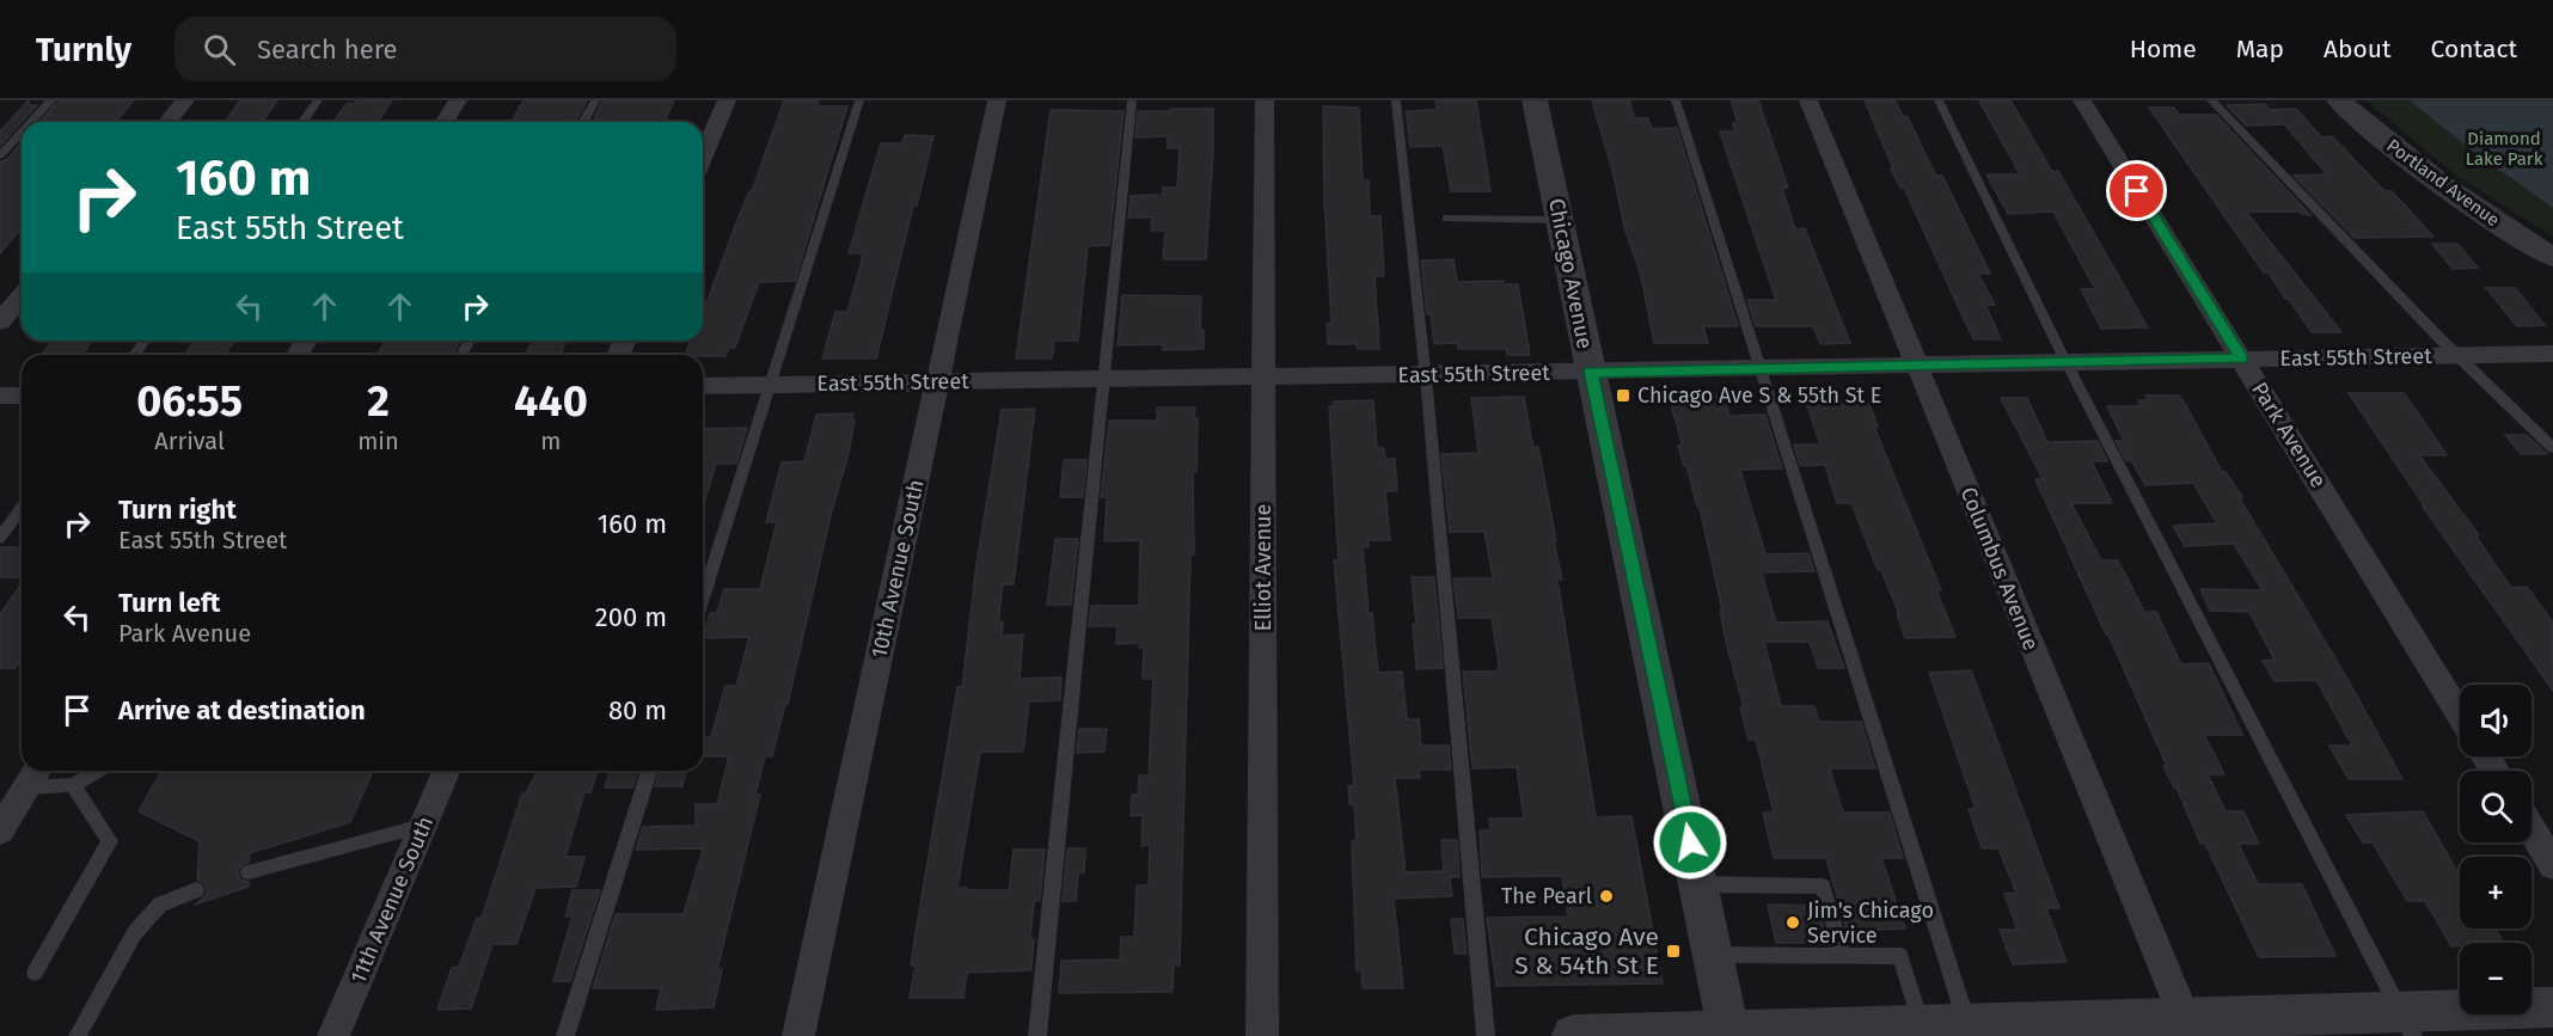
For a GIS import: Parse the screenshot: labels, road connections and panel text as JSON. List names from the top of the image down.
{
  "streets": {
    "street": [
      "Portland Avenue",
      "Chicago Avenue",
      "East 55th Street",
      "Park Avenue",
      "Elliot Avenue",
      "10th Avenue South",
      "Columbus Avenue",
      "11th Avenue South"
    ]
  },
  "crossings": [
    ["Chicago Avenue", "East 55th Street"],
    ["East 55th Street", "Park Avenue"],
    ["East 55th Street", "Elliot Avenue"],
    ["East 55th Street", "10th Avenue South"],
    ["East 55th Street", "Columbus Avenue"]
  ],
  "parks": ["Diamond Lake Park"],
  "places": {
    "transit": ["Chicago Ave S & 55th St E", "Chicago Ave S & 54th St E"],
    "other": ["The Pearl", "Jim's Chicago Service"]
  },
  "page": {
    "header": "Turnly",
    "search": "Search here",
    "nav": [
      "Home",
      "Map",
      "About",
      "Contact"
    ],
    "turn": ["160 m", "East 55th Street"],
    "eta": [
      "06:55",
      "Arrival",
      "2",
      "min",
      "440",
      "m"
    ],
    "list": [
      {
        "name": "Turn right",
        "note": "East 55th Street",
        "value": "160 m"
      },
      {
        "name": "Turn left",
        "note": "Park Avenue",
        "value": "200 m"
      },
      {
        "name": "Arrive at destination",
        "value": "80 m"
      }
    ],
    "map_buttons": ["+", "−"]
  }
}
